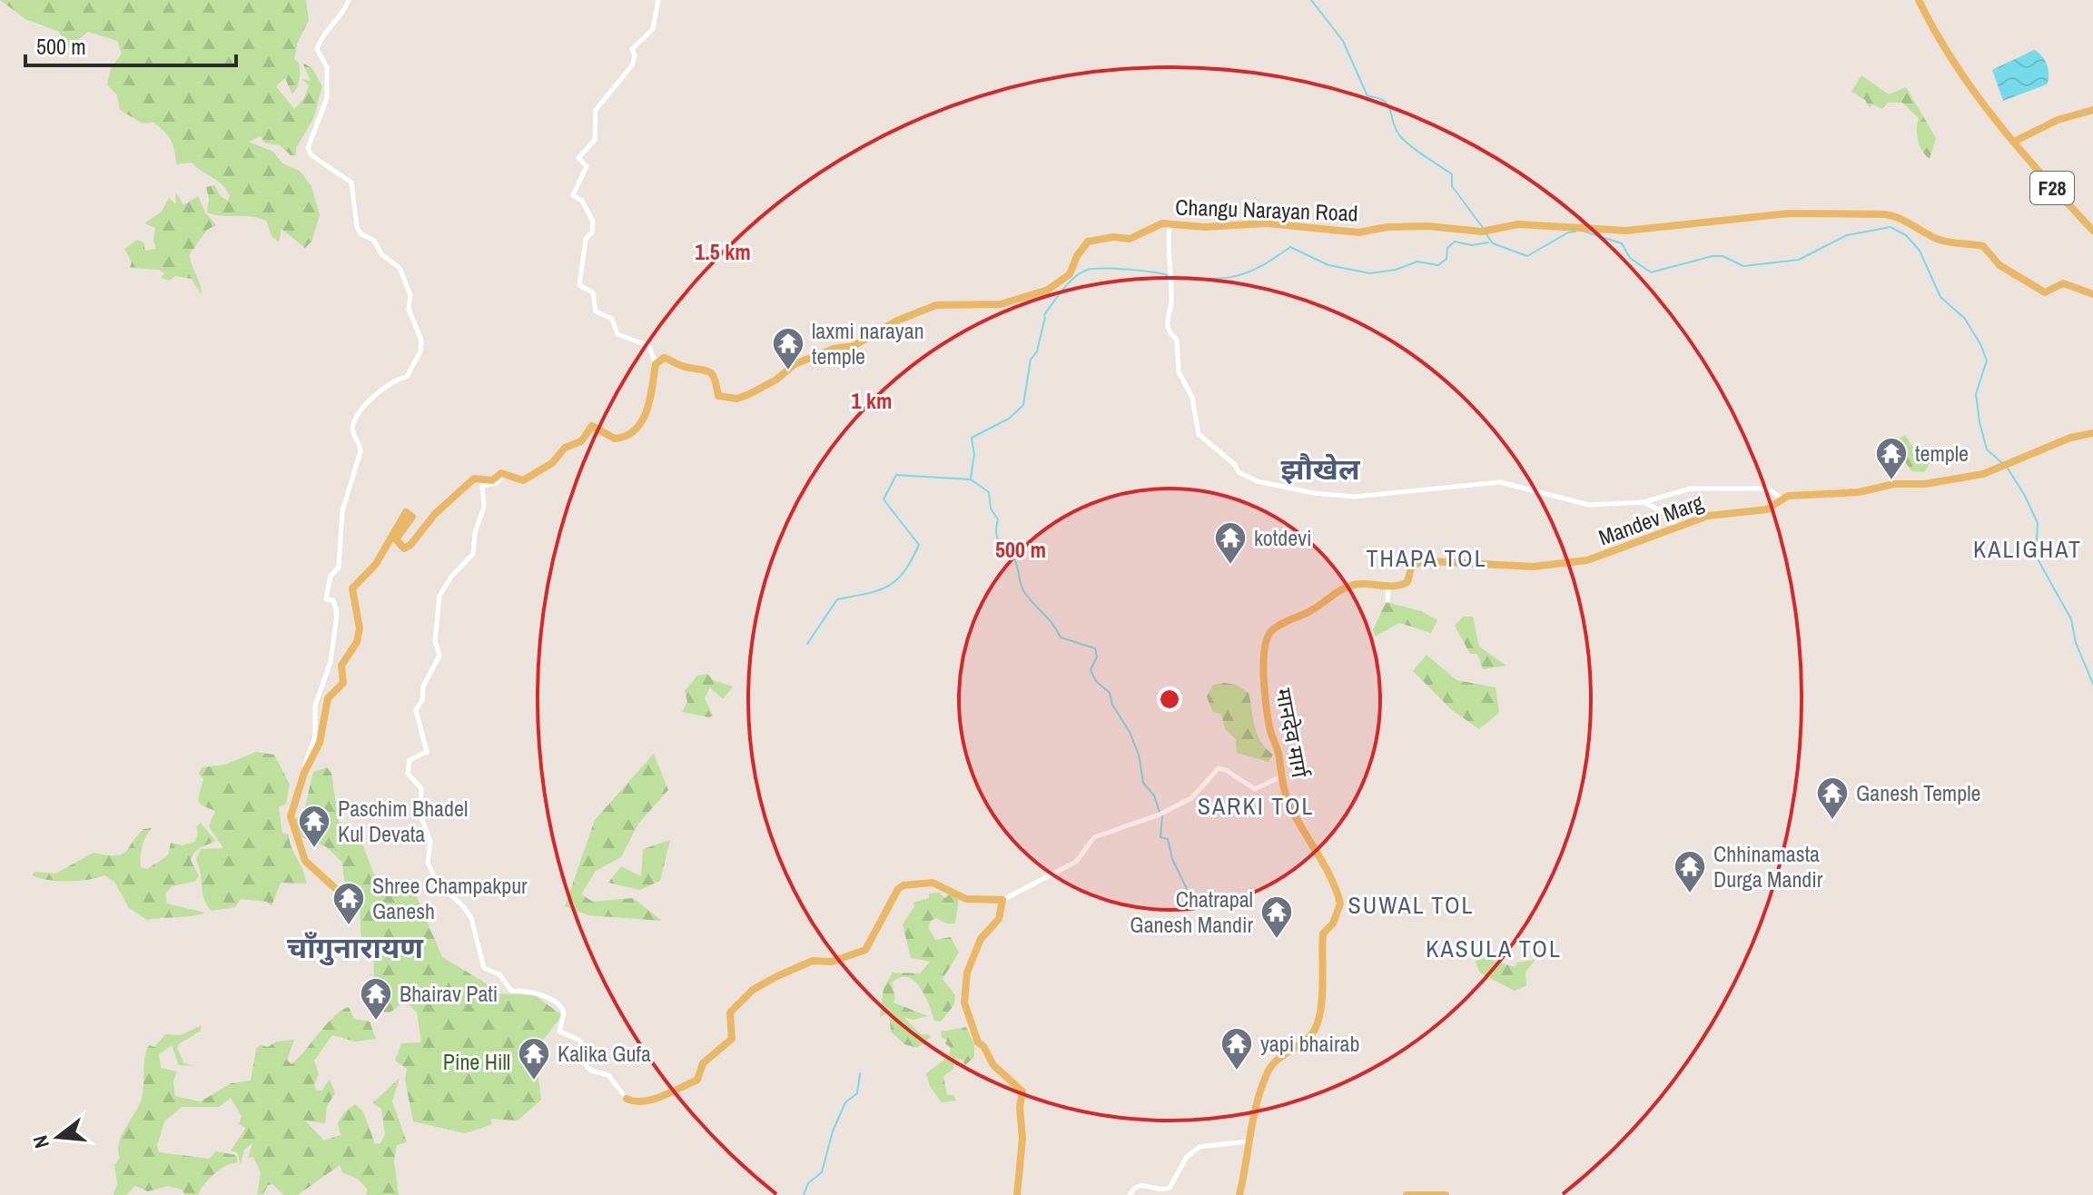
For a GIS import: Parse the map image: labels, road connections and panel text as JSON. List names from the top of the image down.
{
  "streets": {
    "main road": [
      "F28",
      "Changu Narayan Road",
      "Mandev Marg",
      "मानदेव मार्ग"
    ]
  },
  "crossings": [
    ["Mandev Marg", "मानदेव मार्ग"]
  ],
  "districts": [
    "झौखेल",
    "KALIGHAT",
    "THAPA TOL",
    "SARKI TOL",
    "SUWAL TOL",
    "चाँगुनारायण",
    "KASULA TOL"
  ],
  "parks": ["Pine Hill"],
  "places": {
    "temple": [
      "laxmi narayan temple",
      "temple",
      "kotdevi",
      "Ganesh Temple",
      "Paschim Bhadel Kul Devata",
      "Chhinamasta Durga Mandir",
      "Shree Champakpur Ganesh",
      "Chatrapal Ganesh Mandir",
      "Bhairav Pati",
      "yapi bhairab",
      "Kalika Gufa"
    ]
  },
  "scale_bar": "500 m",
  "north": "left",
  "rings": ["1.5 km", "1 km", "500 m"]
}
